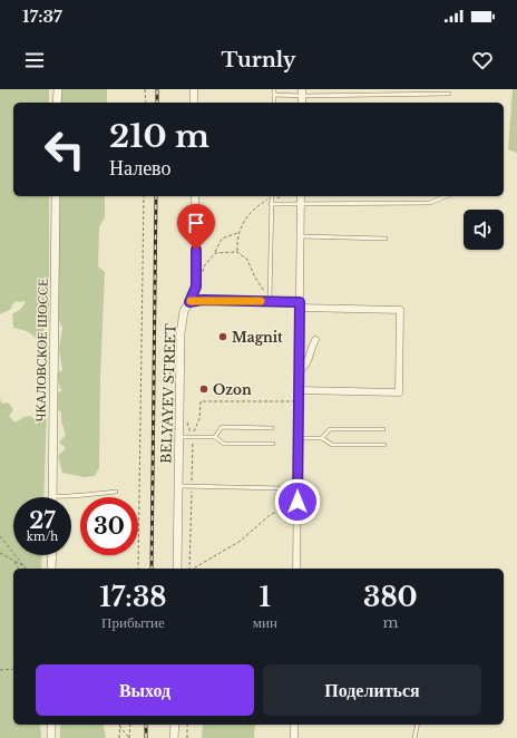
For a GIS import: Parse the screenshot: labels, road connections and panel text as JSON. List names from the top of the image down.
{
  "streets": {
    "street": ["ЧКАЛОВСКОЕ ШОССЕ", "BELYAYEV STREET"]
  },
  "places": ["Magnit", "Ozon"],
  "page": {
    "status": "17:37",
    "header": "Turnly",
    "turn": ["210 m", "Налево"],
    "speed": "27 km/h",
    "limit": "30",
    "eta": [
      "17:38",
      "Прибытие",
      "1",
      "мин",
      "380",
      "m"
    ],
    "buttons": ["Выход", "Поделиться"]
  }
}
